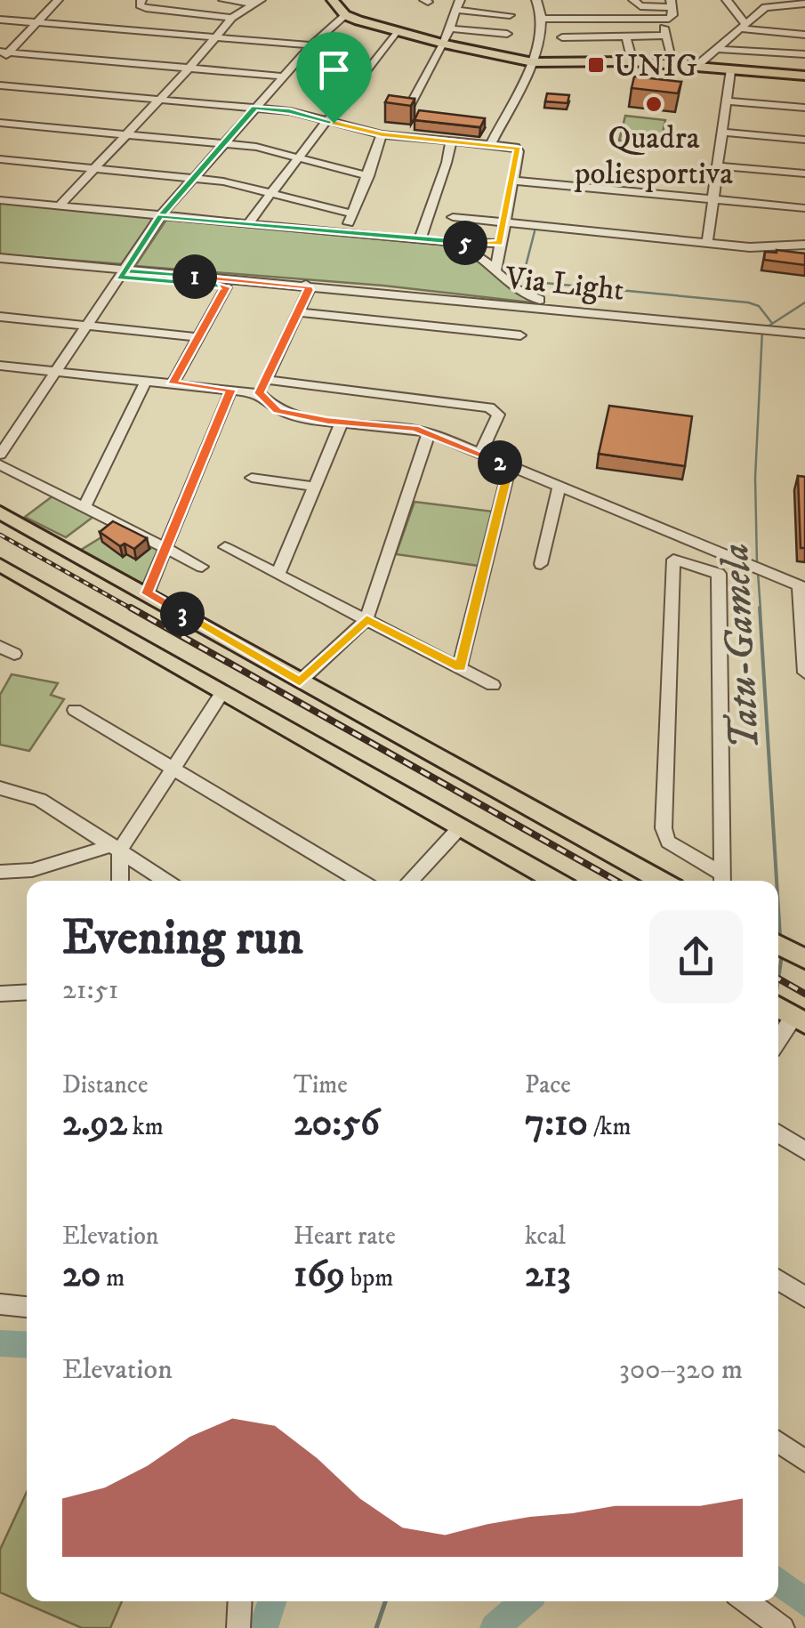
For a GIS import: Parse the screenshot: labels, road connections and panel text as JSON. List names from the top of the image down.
{
  "streets": {
    "street": ["Via Light"]
  },
  "water": ["Tatu-Gamela"],
  "places": {
    "transit": ["UNIG"],
    "other": ["Quadra poliesportiva"]
  },
  "page": {
    "pins": [
      "5",
      "1",
      "2",
      "3"
    ],
    "heading": ["Evening run", "21:51"],
    "stats": [
      ["Distance", "2.92 km"],
      ["Time", "20:56"],
      ["Pace", "7:10 /km"],
      ["Elevation", "20 m"],
      ["Heart rate", "169 bpm"],
      ["kcal", "213"]
    ],
    "chart": ["Elevation", "300–320 m"]
  }
}
